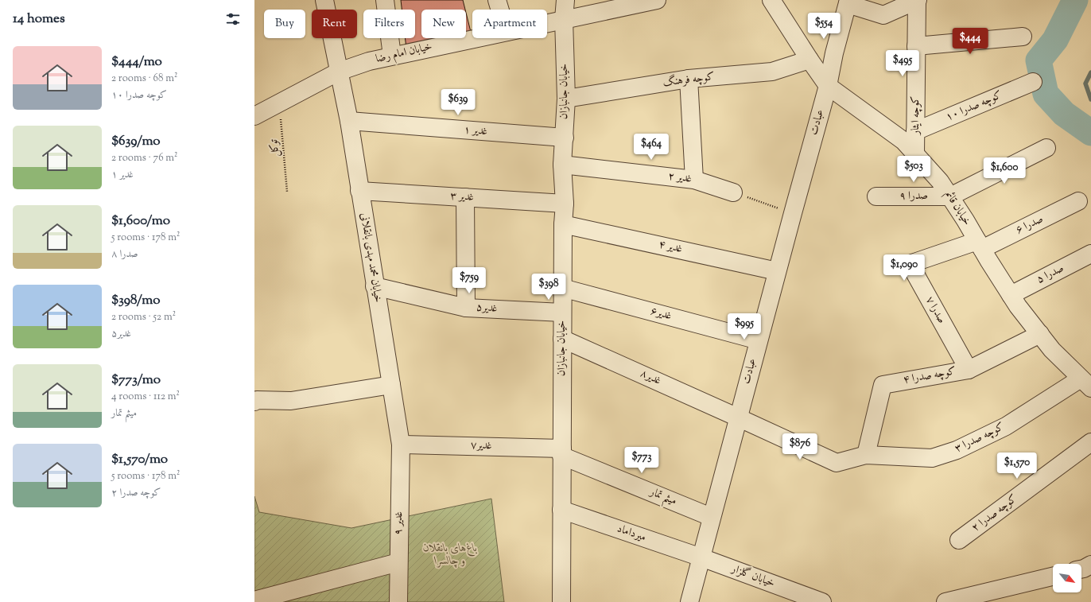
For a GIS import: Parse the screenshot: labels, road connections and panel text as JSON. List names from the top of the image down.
{
  "streets": {
    "street": [
      "خیابان امام رضا",
      "کوچه فرهنگ",
      "خیابان جانبازان",
      "کوچه صدرا ۱۰",
      "کوچه ایثار",
      "عبادت",
      "غدیر ۱",
      "غدیر ۲",
      "صدرا ۹",
      "غدیر ۳",
      "خیابان قائم",
      "صدرا ۶",
      "غدیر ۴",
      "خیابان محمد مهدی بانقلانی",
      "صدرا ۵",
      "غدیر۵",
      "صدرا ۷",
      "غدیر۶",
      "کوچه صدرا ۴",
      "غدیر۸",
      "کوچه صدرا ۳",
      "غدیر۷",
      "میثم تمار",
      "کوچه صدرا ۲",
      "غدیر ۹",
      "میرداماد",
      "خیابان گلزار"
    ],
    "path": ["توکل"]
  },
  "crossings": [
    ["خیابان امام رضا", "خیابان جانبازان"],
    ["خیابان امام رضا", "توکل"],
    ["خیابان امام رضا", "خیابان محمد مهدی بانقلانی"],
    ["کوچه فرهنگ", "خیابان جانبازان"],
    ["کوچه فرهنگ", "خیابان قائم"],
    ["خیابان جانبازان", "غدیر ۱"],
    ["خیابان جانبازان", "غدیر ۲"],
    ["خیابان جانبازان", "غدیر ۳"],
    ["خیابان جانبازان", "غدیر ۴"],
    ["خیابان جانبازان", "غدیر۵"],
    ["خیابان جانبازان", "غدیر۶"],
    ["خیابان جانبازان", "غدیر۸"],
    ["خیابان جانبازان", "غدیر۷"],
    ["خیابان جانبازان", "میثم تمار"],
    ["خیابان جانبازان", "میرداماد"],
    ["کوچه صدرا ۱۰", "کوچه ایثار"],
    ["کوچه ایثار", "خیابان قائم"],
    ["عبادت", "خیابان قائم"],
    ["عبادت", "غدیر ۴"],
    ["عبادت", "غدیر۶"],
    ["عبادت", "غدیر۸"],
    ["عبادت", "میثم تمار"],
    ["عبادت", "میرداماد"],
    ["عبادت", "خیابان گلزار"],
    ["غدیر ۱", "خیابان محمد مهدی بانقلانی"],
    ["صدرا ۹", "خیابان قائم"],
    ["غدیر ۳", "خیابان محمد مهدی بانقلانی"],
    ["خیابان قائم", "صدرا ۶"],
    ["خیابان قائم", "صدرا ۵"],
    ["خیابان قائم", "صدرا ۷"],
    ["خیابان قائم", "کوچه صدرا ۴"],
    ["خیابان قائم", "کوچه صدرا ۳"],
    ["صدرا ۶", "صدرا ۷"],
    ["خیابان محمد مهدی بانقلانی", "غدیر۵"],
    ["خیابان محمد مهدی بانقلانی", "غدیر۷"],
    ["خیابان محمد مهدی بانقلانی", "غدیر ۹"],
    ["صدرا ۷", "کوچه صدرا ۴"],
    ["کوچه صدرا ۴", "غدیر۸"],
    ["کوچه صدرا ۴", "کوچه صدرا ۳"],
    ["غدیر۸", "کوچه صدرا ۳"],
    ["غدیر۷", "میثم تمار"],
    ["غدیر۷", "غدیر ۹"],
    ["میرداماد", "خیابان گلزار"]
  ],
  "parks": ["باغ‌های بانقلان و چالسرا"],
  "north": "bottom right",
  "page": {
    "heading": "14 homes",
    "chip": [
      "Buy",
      "Rent",
      "Filters",
      "New",
      "Apartment"
    ],
    "price": [
      "$554",
      "$444",
      "$495",
      "$639",
      "$464",
      "$503",
      "$1,600",
      "$1,090",
      "$759",
      "$398",
      "$995",
      "$876",
      "$773",
      "$1,570"
    ],
    "list": [
      {
        "name": "$444/mo",
        "note": "2 rooms · 68 m² · کوچه صدرا ۱۰"
      },
      {
        "name": "$639/mo",
        "note": "2 rooms · 76 m² · غدیر ۱"
      },
      {
        "name": "$1,600/mo",
        "note": "5 rooms · 178 m² · صدرا ۸"
      },
      {
        "name": "$398/mo",
        "note": "2 rooms · 52 m² · غدیر۵"
      },
      {
        "name": "$773/mo",
        "note": "4 rooms · 112 m² · میثم تمار"
      },
      {
        "name": "$1,570/mo",
        "note": "5 rooms · 178 m² · کوچه صدرا ۲"
      }
    ]
  }
}
